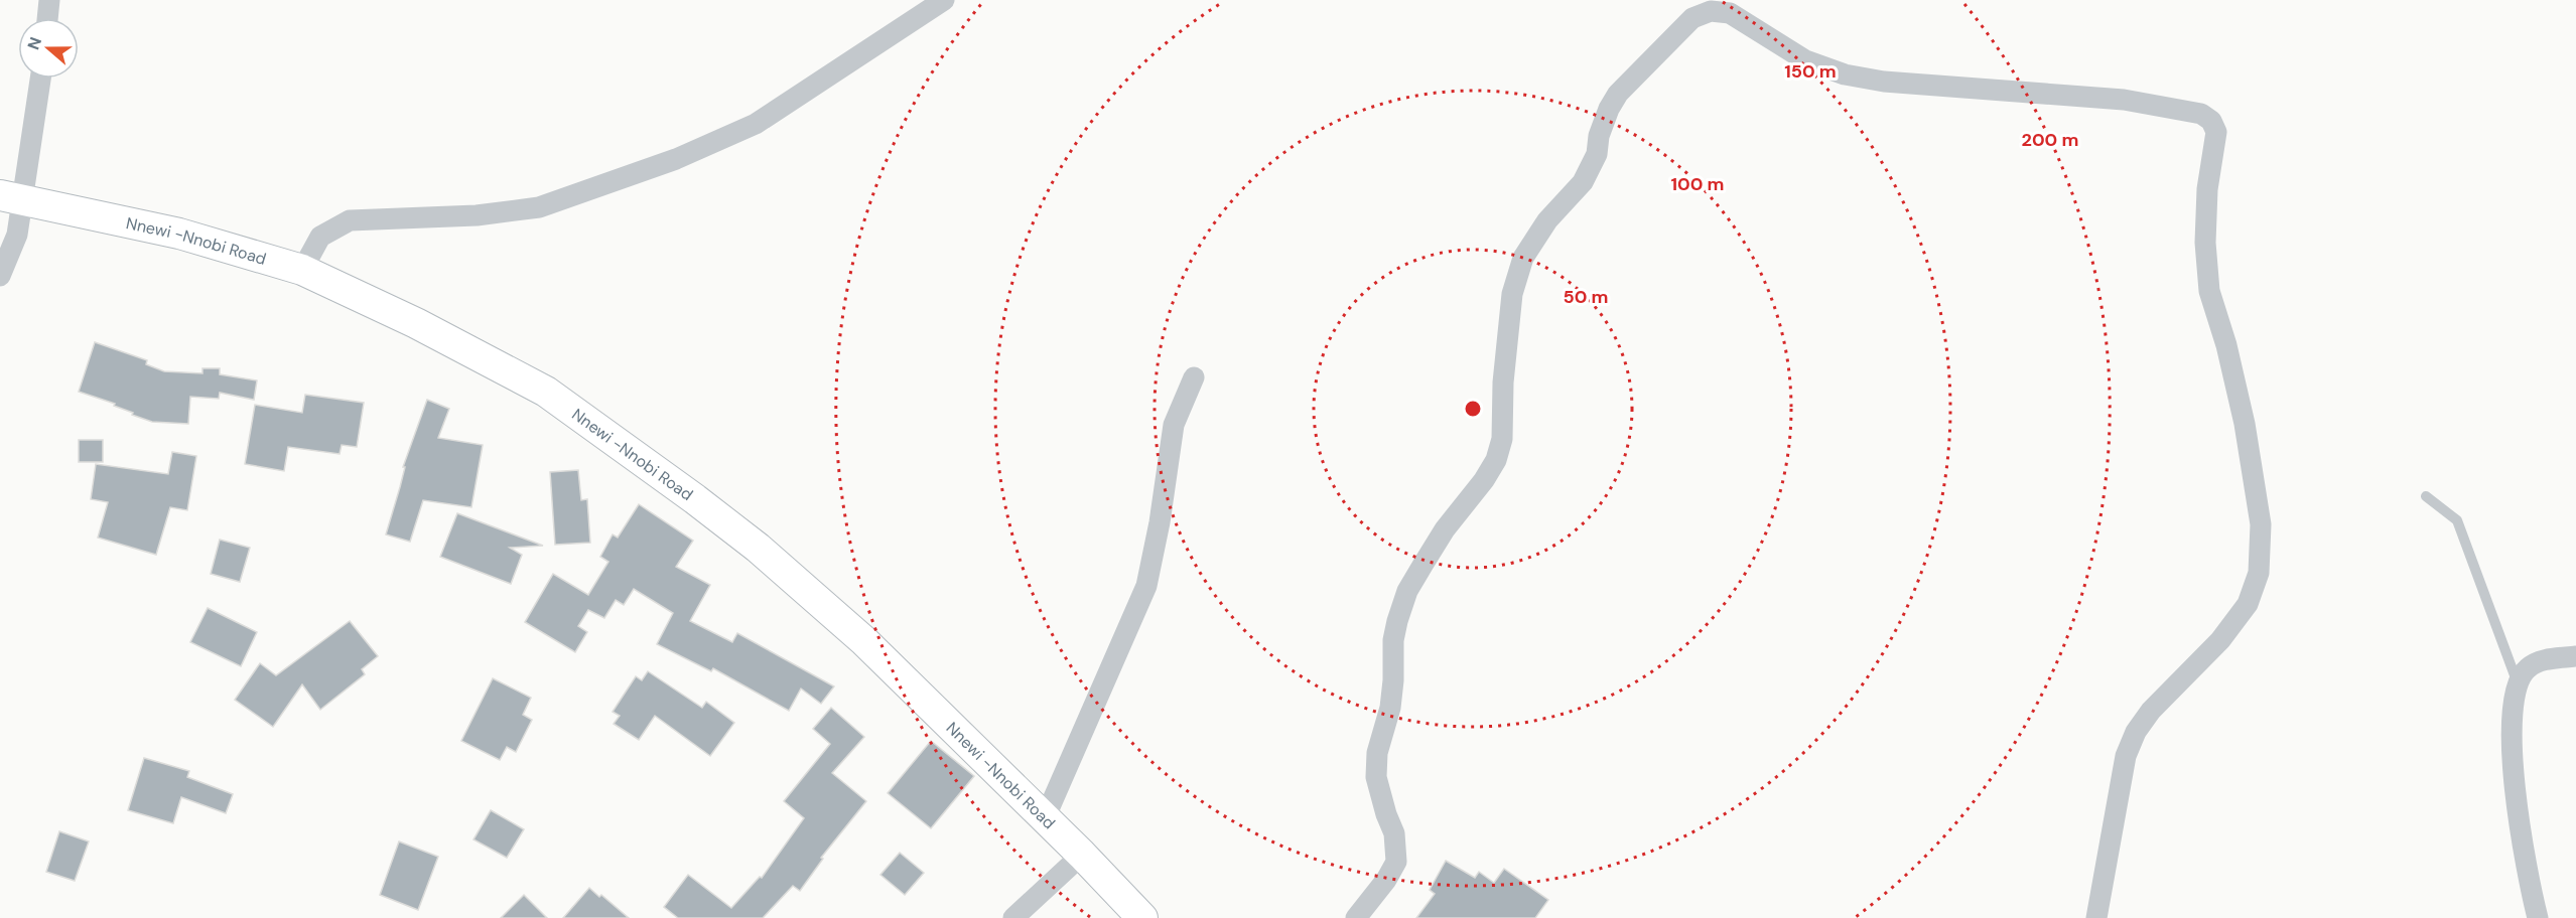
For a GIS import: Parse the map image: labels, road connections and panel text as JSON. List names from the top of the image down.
{
  "streets": {
    "main road": ["Nnewi -Nnobi Road"]
  },
  "north": "left",
  "rings": [
    "150 m",
    "200 m",
    "100 m",
    "50 m"
  ]
}
